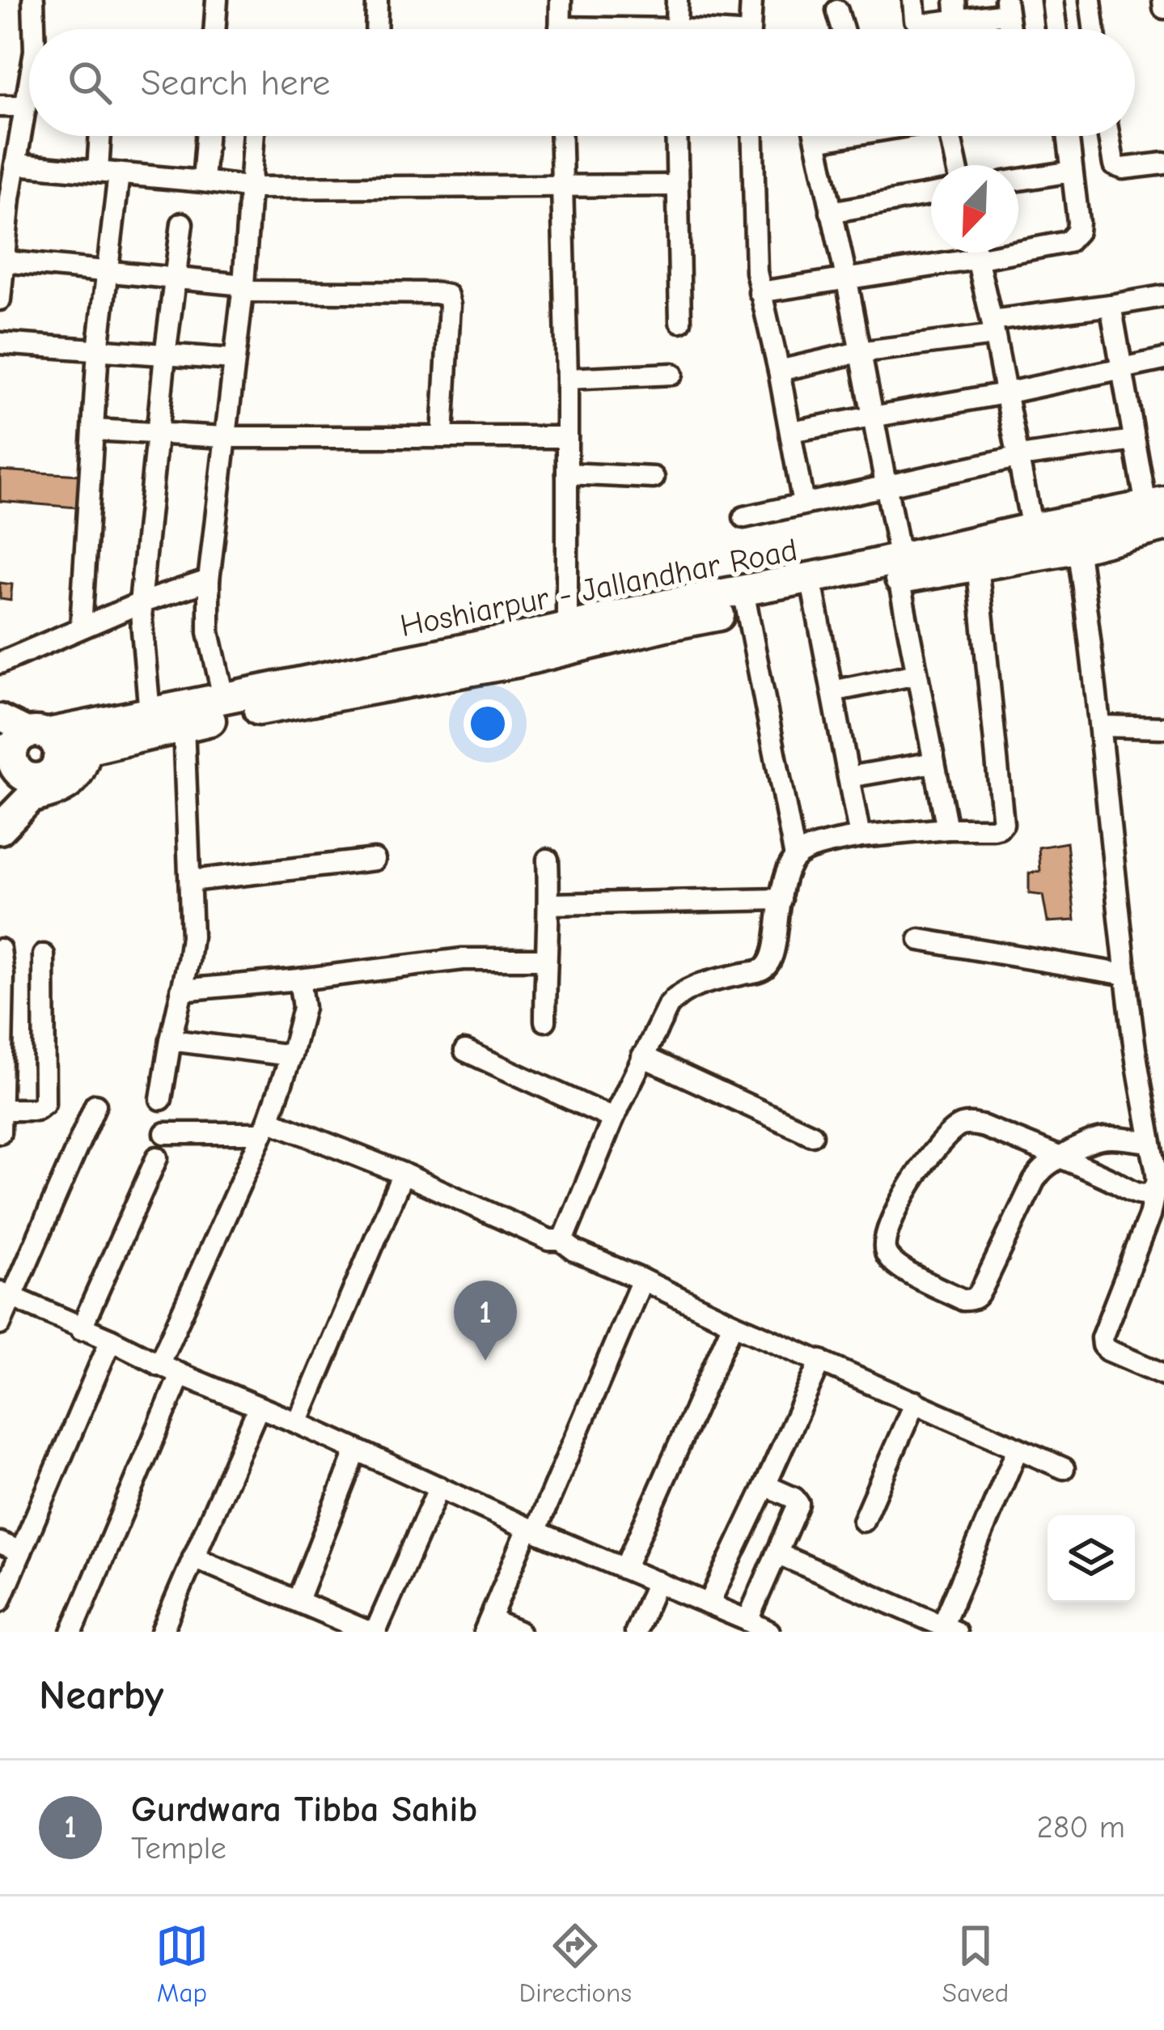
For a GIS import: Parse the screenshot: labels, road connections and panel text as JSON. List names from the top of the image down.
{
  "streets": {
    "highway": ["Hoshiarpur - Jallandhar Road"]
  },
  "north": "bottom left",
  "page": {
    "search": "Search here",
    "pins": "1",
    "heading": "Nearby",
    "list": [
      {
        "mark": "1",
        "name": "Gurdwara Tibba Sahib",
        "note": "Temple",
        "value": "280 m"
      }
    ],
    "nav": ["Map", "Directions", "Saved"]
  }
}
